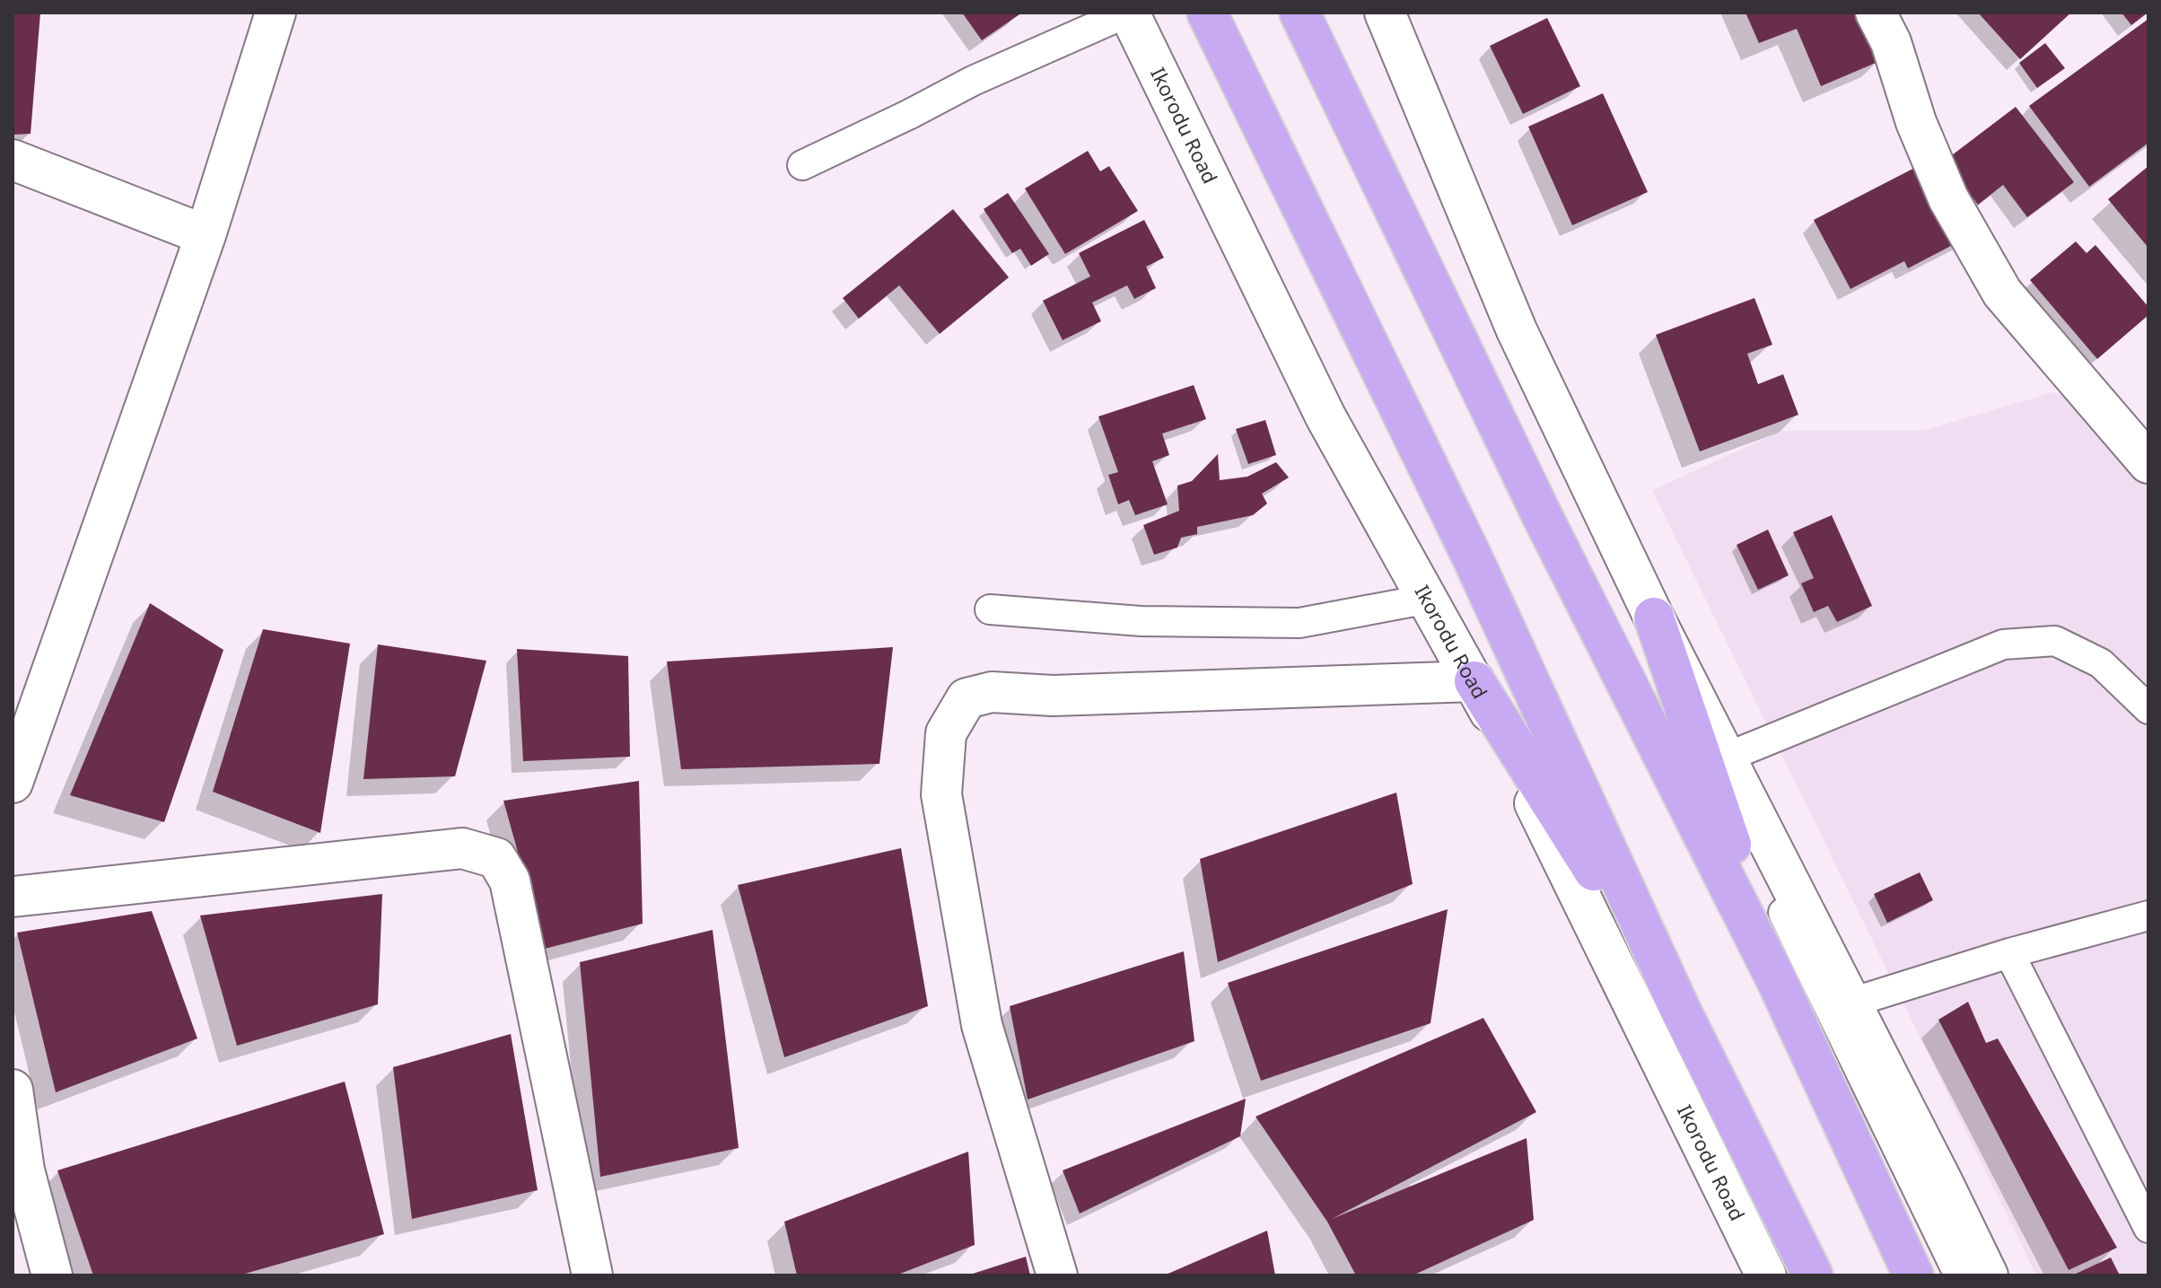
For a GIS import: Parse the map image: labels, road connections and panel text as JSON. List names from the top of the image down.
{
  "streets": {
    "highway": ["Ikorodu Road"]
  }
}
